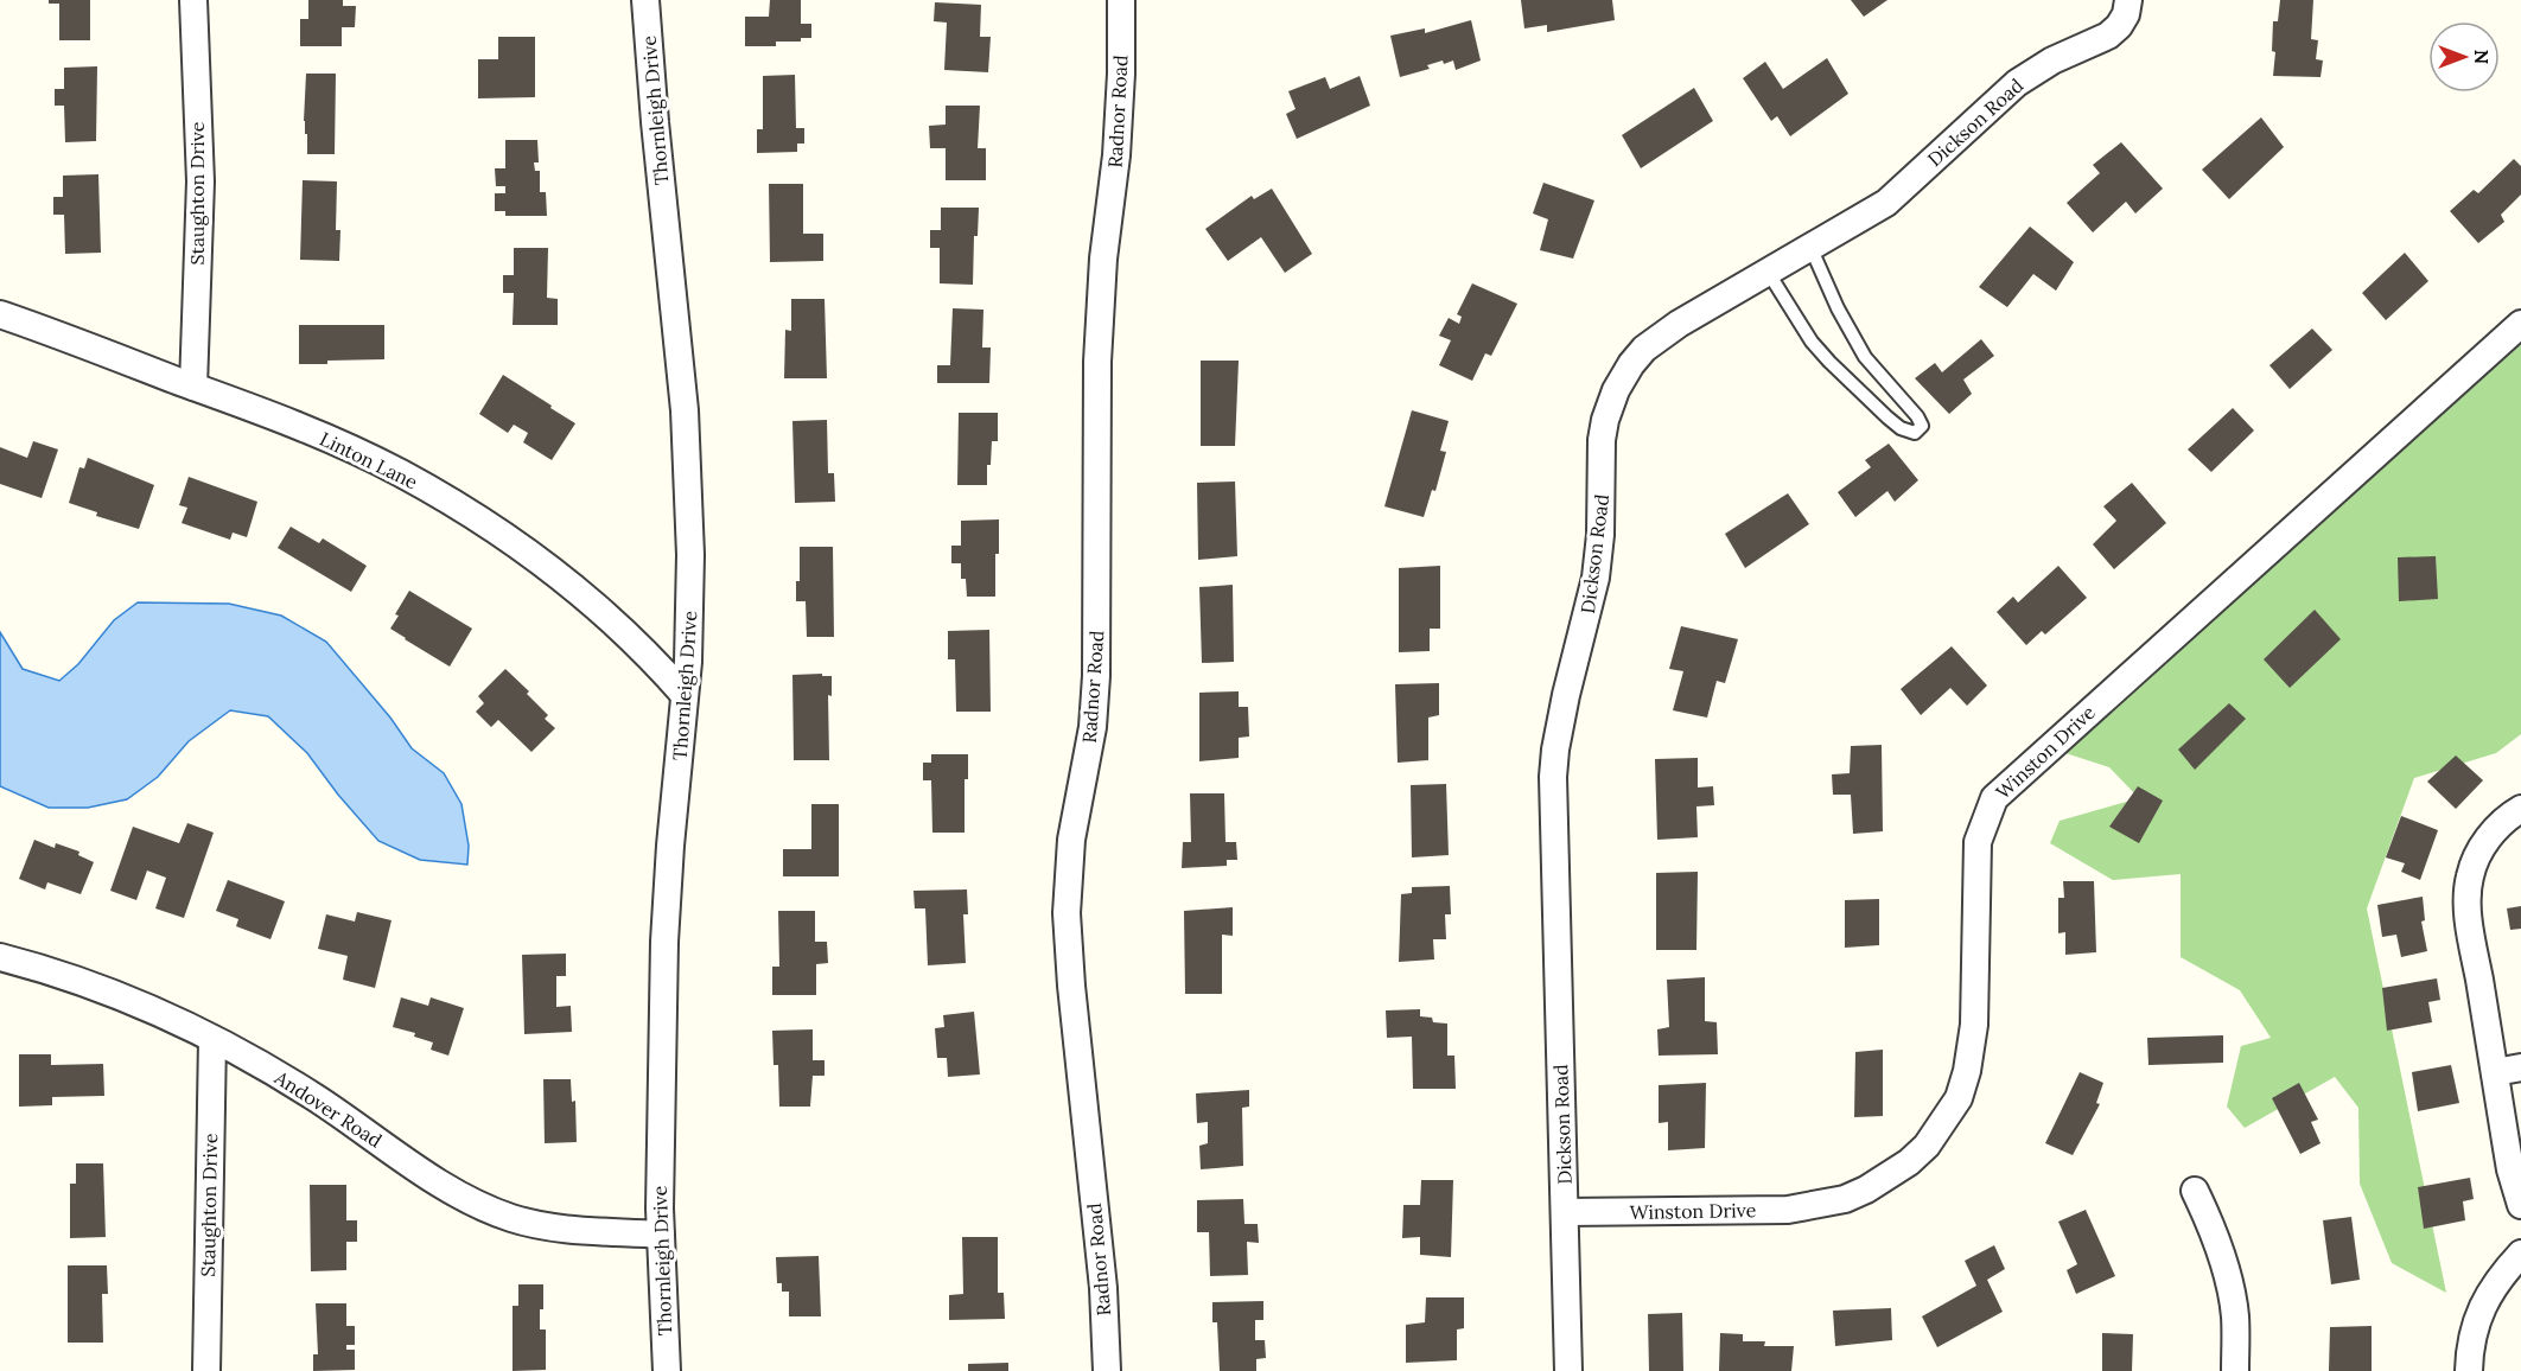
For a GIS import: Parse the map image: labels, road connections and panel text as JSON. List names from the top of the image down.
{
  "streets": {
    "street": [
      "Thornleigh Drive",
      "Radnor Road",
      "Dickson Road",
      "Staughton Drive",
      "Linton Lane",
      "Winston Drive",
      "Andover Road"
    ]
  },
  "crossings": [
    ["Thornleigh Drive", "Linton Lane"],
    ["Thornleigh Drive", "Andover Road"],
    ["Dickson Road", "Winston Drive"],
    ["Staughton Drive", "Linton Lane"],
    ["Staughton Drive", "Andover Road"]
  ],
  "north": "right"
}
